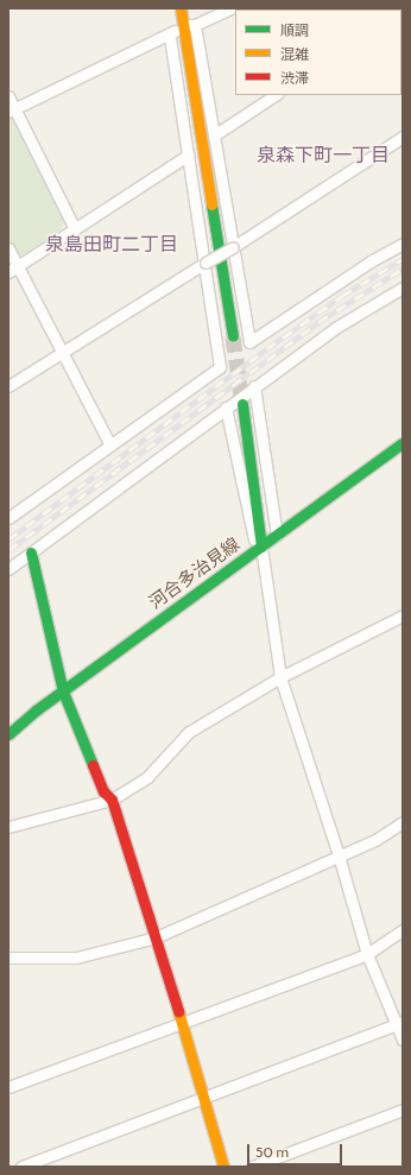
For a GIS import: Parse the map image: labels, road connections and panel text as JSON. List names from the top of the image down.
{
  "streets": {
    "street": ["河合多治見線"]
  },
  "districts": ["泉森下町一丁目", "泉島田町二丁目"],
  "legend": ["順調", "混雑", "渋滞"],
  "scale_bar": "50 m"
}
